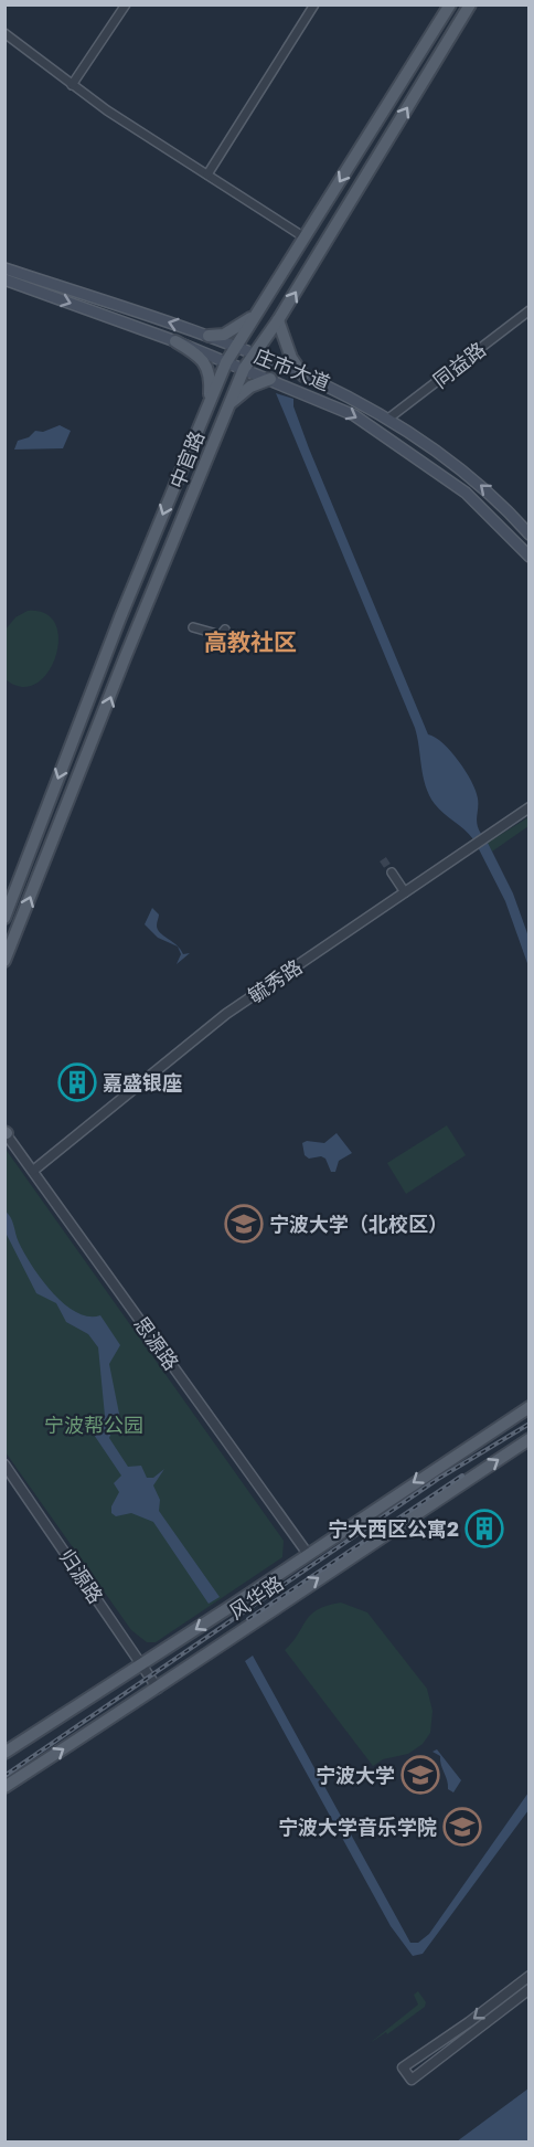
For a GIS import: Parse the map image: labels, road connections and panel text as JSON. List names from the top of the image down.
{
  "streets": {
    "main road": ["庄市大道", "中官路", "风华路"],
    "street": [
      "同益路",
      "毓秀路",
      "思源路",
      "归源路"
    ]
  },
  "crossings": [
    ["同益路", "庄市大道"],
    ["庄市大道", "中官路"],
    ["毓秀路", "思源路"],
    ["思源路", "风华路"],
    ["归源路", "风华路"]
  ],
  "districts": ["高教社区"],
  "parks": ["宁波帮公园"],
  "places": {
    "building": ["嘉盛银座", "宁大西区公寓2"],
    "school or university": ["宁波大学（北校区）", "宁波大学", "宁波大学音乐学院"]
  }
}
